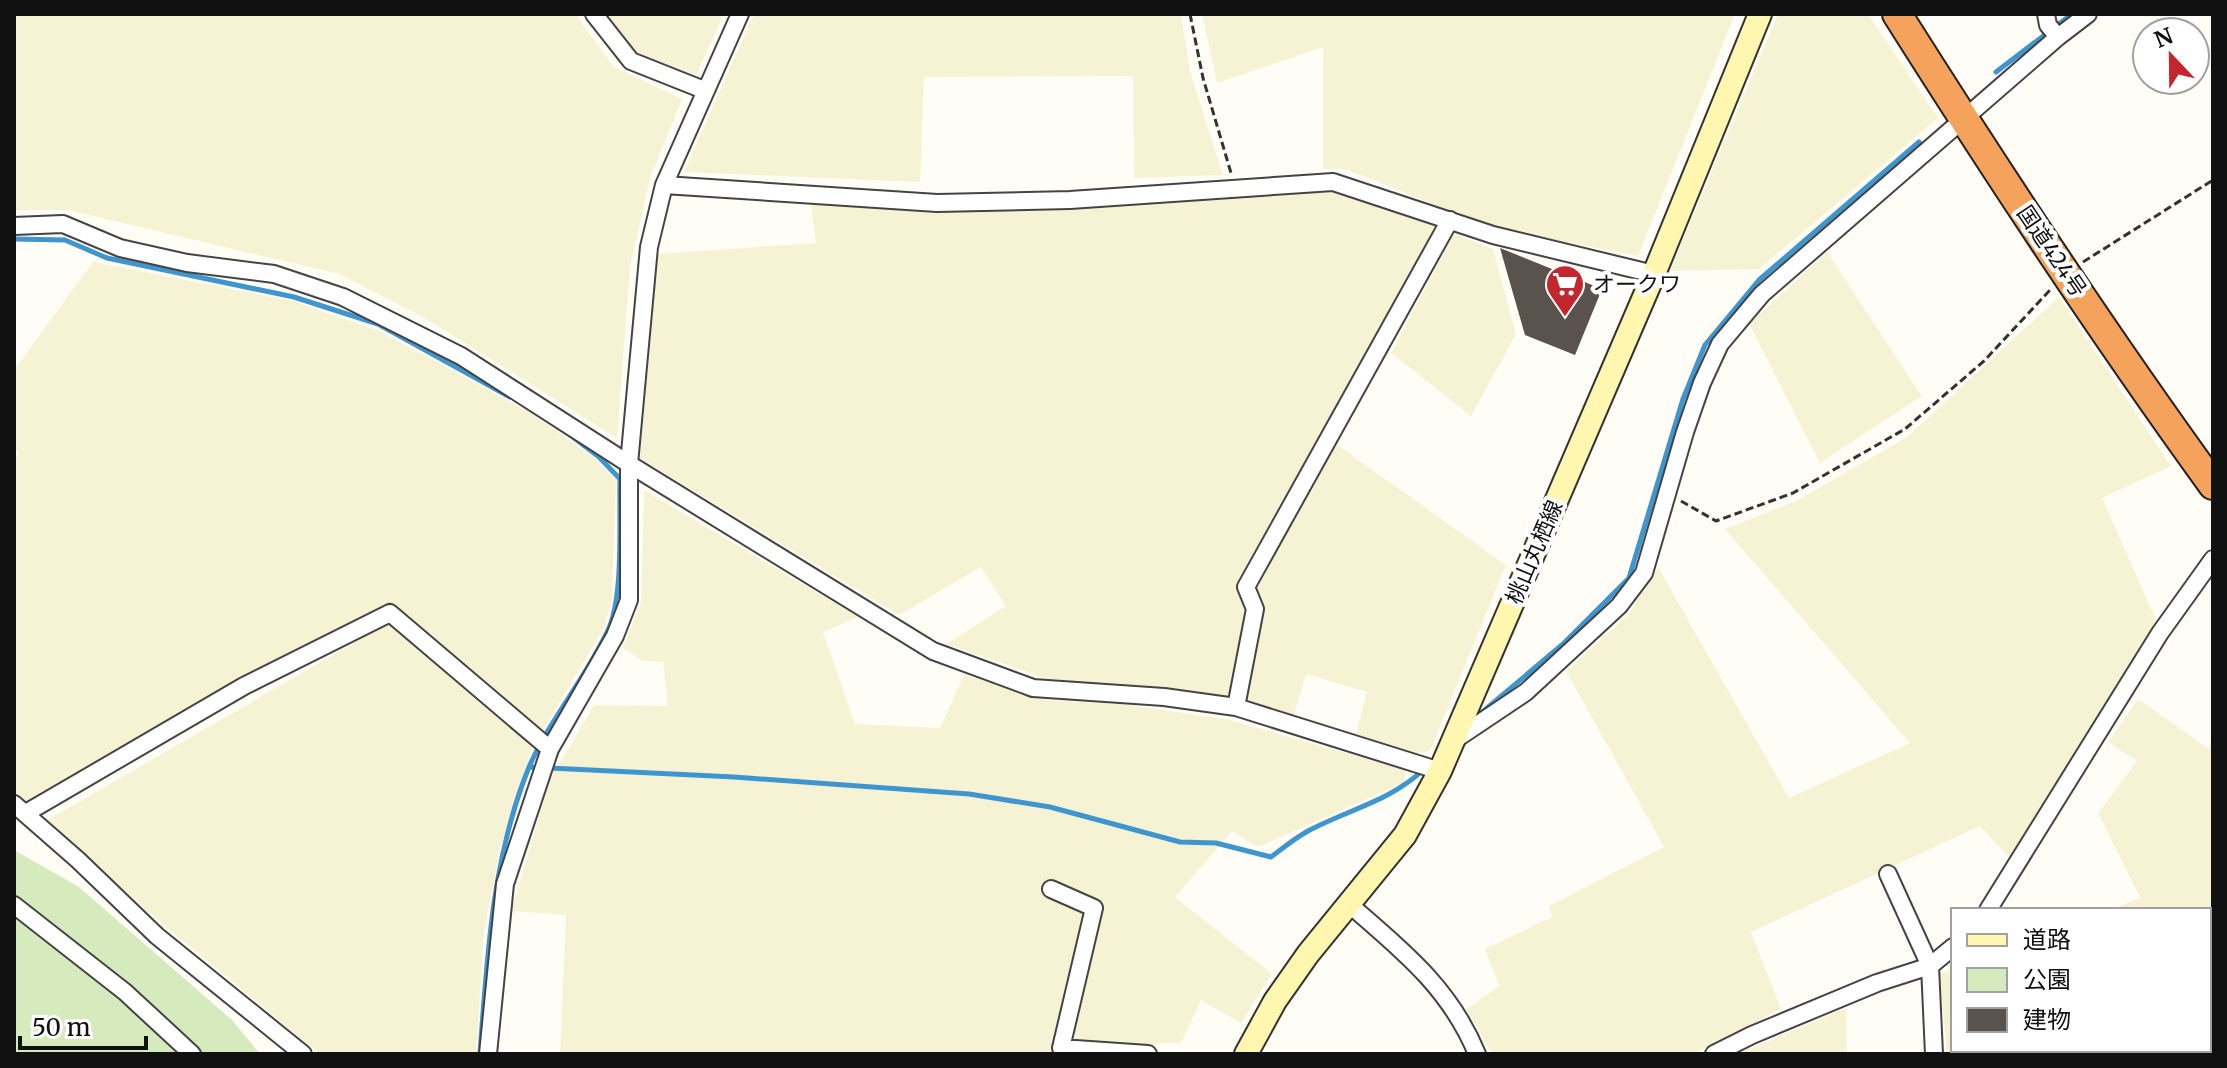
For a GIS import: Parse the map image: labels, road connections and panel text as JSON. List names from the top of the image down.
{
  "streets": {
    "highway": ["国道424号"],
    "main road": ["桃山丸栖線"]
  },
  "places": {
    "supermarket": ["オークワ"]
  },
  "legend": ["道路", "公園", "建物"],
  "scale_bar": "50 m",
  "north": "top"
}
